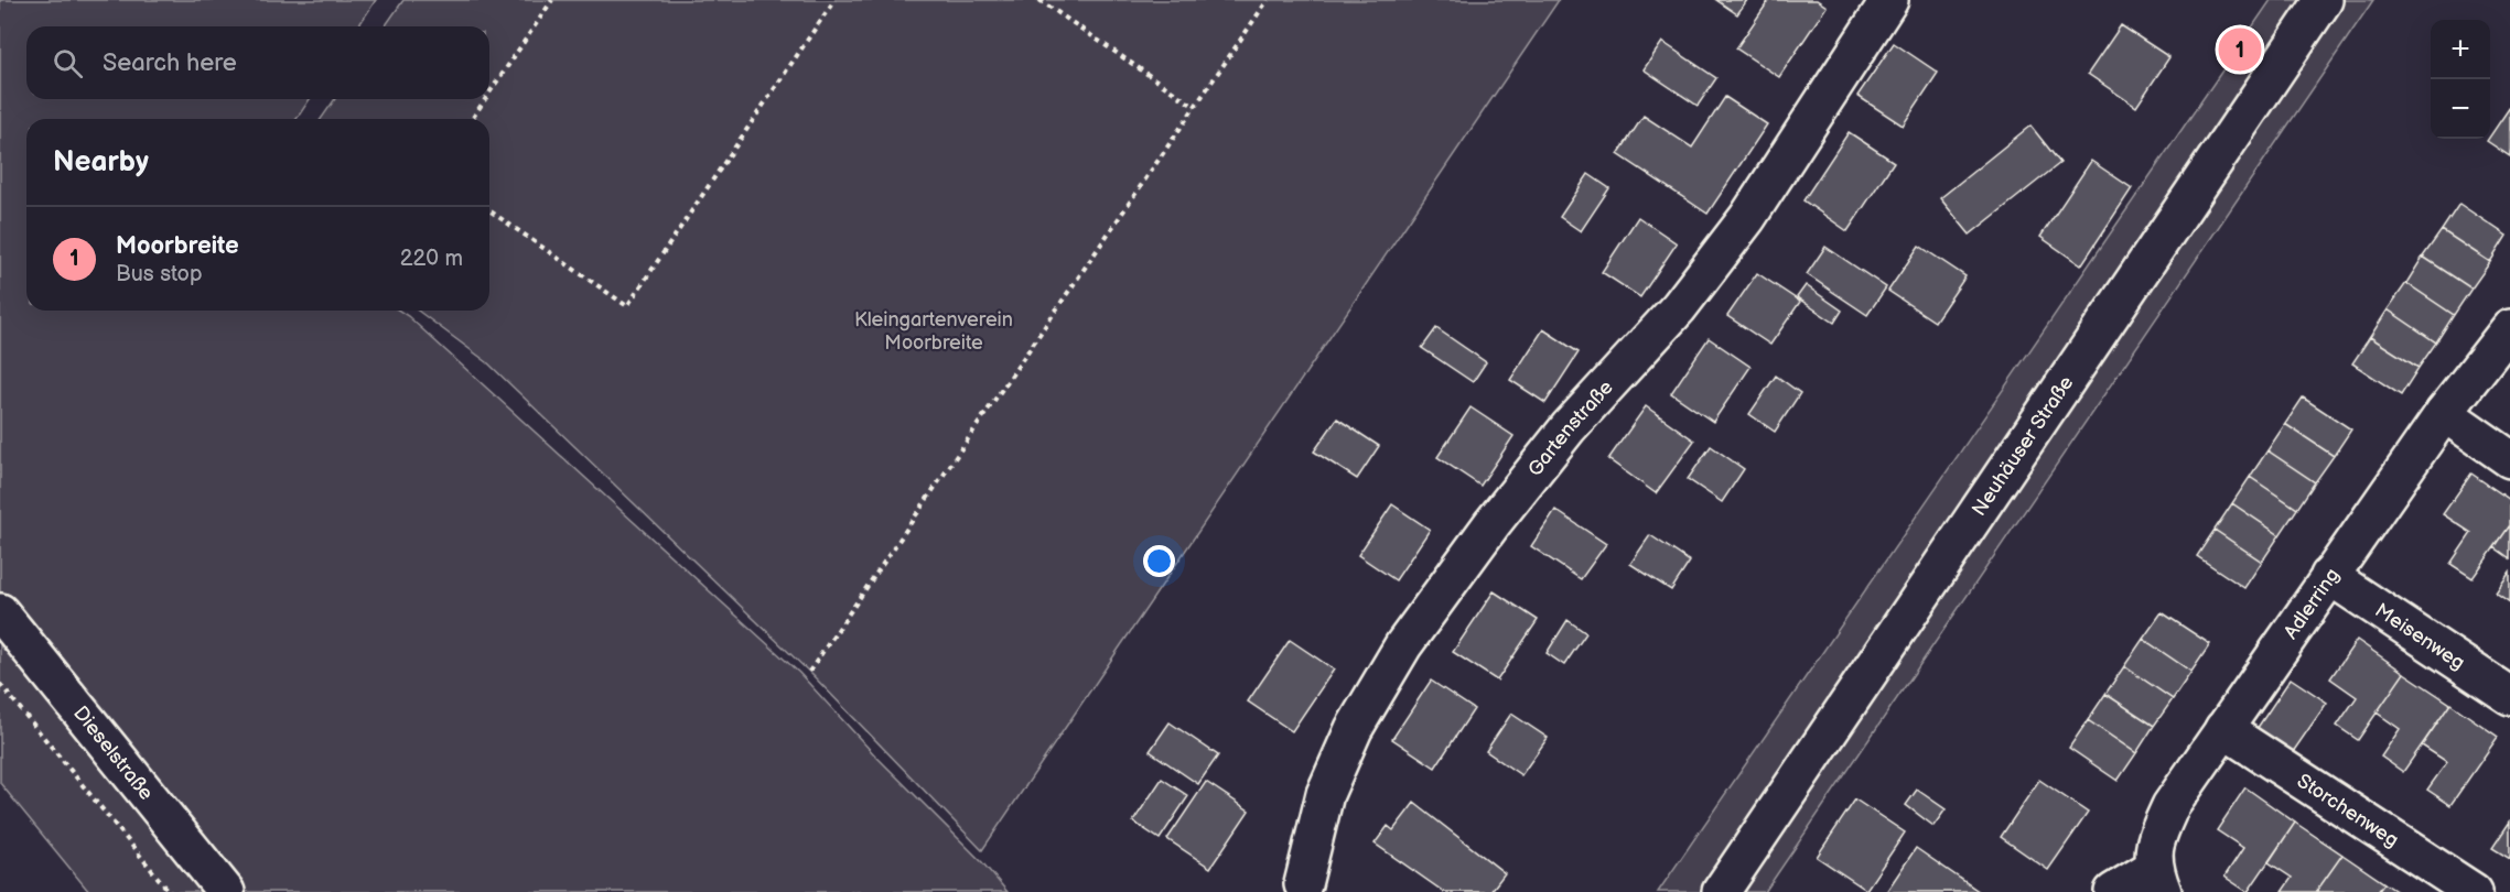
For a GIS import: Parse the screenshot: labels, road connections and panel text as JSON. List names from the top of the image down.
{
  "streets": {
    "street": [
      "Gartenstraße",
      "Neuhäuser Straße",
      "Adlerring",
      "Meisenweg",
      "Dieselstraße",
      "Storchenweg"
    ]
  },
  "crossings": [
    ["Adlerring", "Meisenweg"],
    ["Adlerring", "Storchenweg"]
  ],
  "parks": ["Kleingartenverein Moorbreite"],
  "page": {
    "map_buttons": ["+", "−"],
    "pins": "1",
    "search": "Search here",
    "heading": "Nearby",
    "list": [
      {
        "mark": "1",
        "name": "Moorbreite",
        "note": "Bus stop",
        "value": "220 m"
      }
    ]
  }
}
